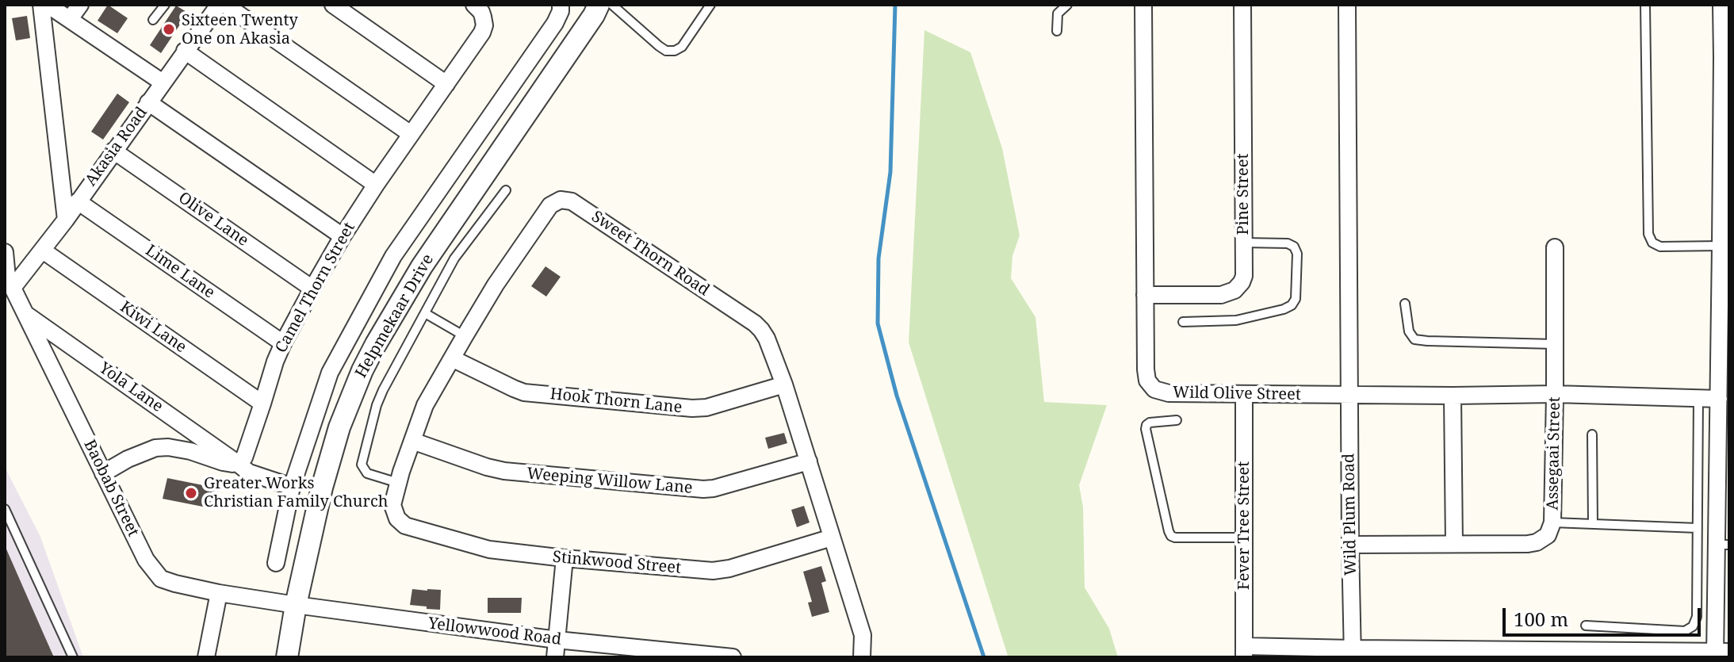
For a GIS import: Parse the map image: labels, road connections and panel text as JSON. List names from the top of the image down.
{
  "streets": {
    "street": [
      "Akasia Road",
      "Pine Street",
      "Olive Lane",
      "Sweet Thorn Road",
      "Lime Lane",
      "Camel Thorn Street",
      "Helpmekaar Drive",
      "Kiwi Lane",
      "Yola Lane",
      "Wild Olive Street",
      "Hook Thorn Lane",
      "Assegaai Street",
      "Weeping Willow Lane",
      "Baobab Street",
      "Wild Plum Road",
      "Fever Tree Street",
      "Stinkwood Street",
      "Yellowwood Road"
    ]
  },
  "crossings": [
    ["Akasia Road", "Olive Lane"],
    ["Akasia Road", "Lime Lane"],
    ["Akasia Road", "Kiwi Lane"],
    ["Akasia Road", "Baobab Street"],
    ["Pine Street", "Wild Olive Street"],
    ["Olive Lane", "Camel Thorn Street"],
    ["Sweet Thorn Road", "Hook Thorn Lane"],
    ["Sweet Thorn Road", "Weeping Willow Lane"],
    ["Sweet Thorn Road", "Stinkwood Street"],
    ["Lime Lane", "Camel Thorn Street"],
    ["Camel Thorn Street", "Kiwi Lane"],
    ["Camel Thorn Street", "Yola Lane"],
    ["Helpmekaar Drive", "Baobab Street"],
    ["Helpmekaar Drive", "Yellowwood Road"],
    ["Yola Lane", "Baobab Street"],
    ["Wild Olive Street", "Assegaai Street"],
    ["Wild Olive Street", "Wild Plum Road"],
    ["Wild Olive Street", "Fever Tree Street"],
    ["Assegaai Street", "Wild Plum Road"],
    ["Baobab Street", "Yellowwood Road"]
  ],
  "places": ["Sixteen Twenty One on Akasia", "Greater Works Christian Family Church"],
  "scale_bar": "100 m"
}
